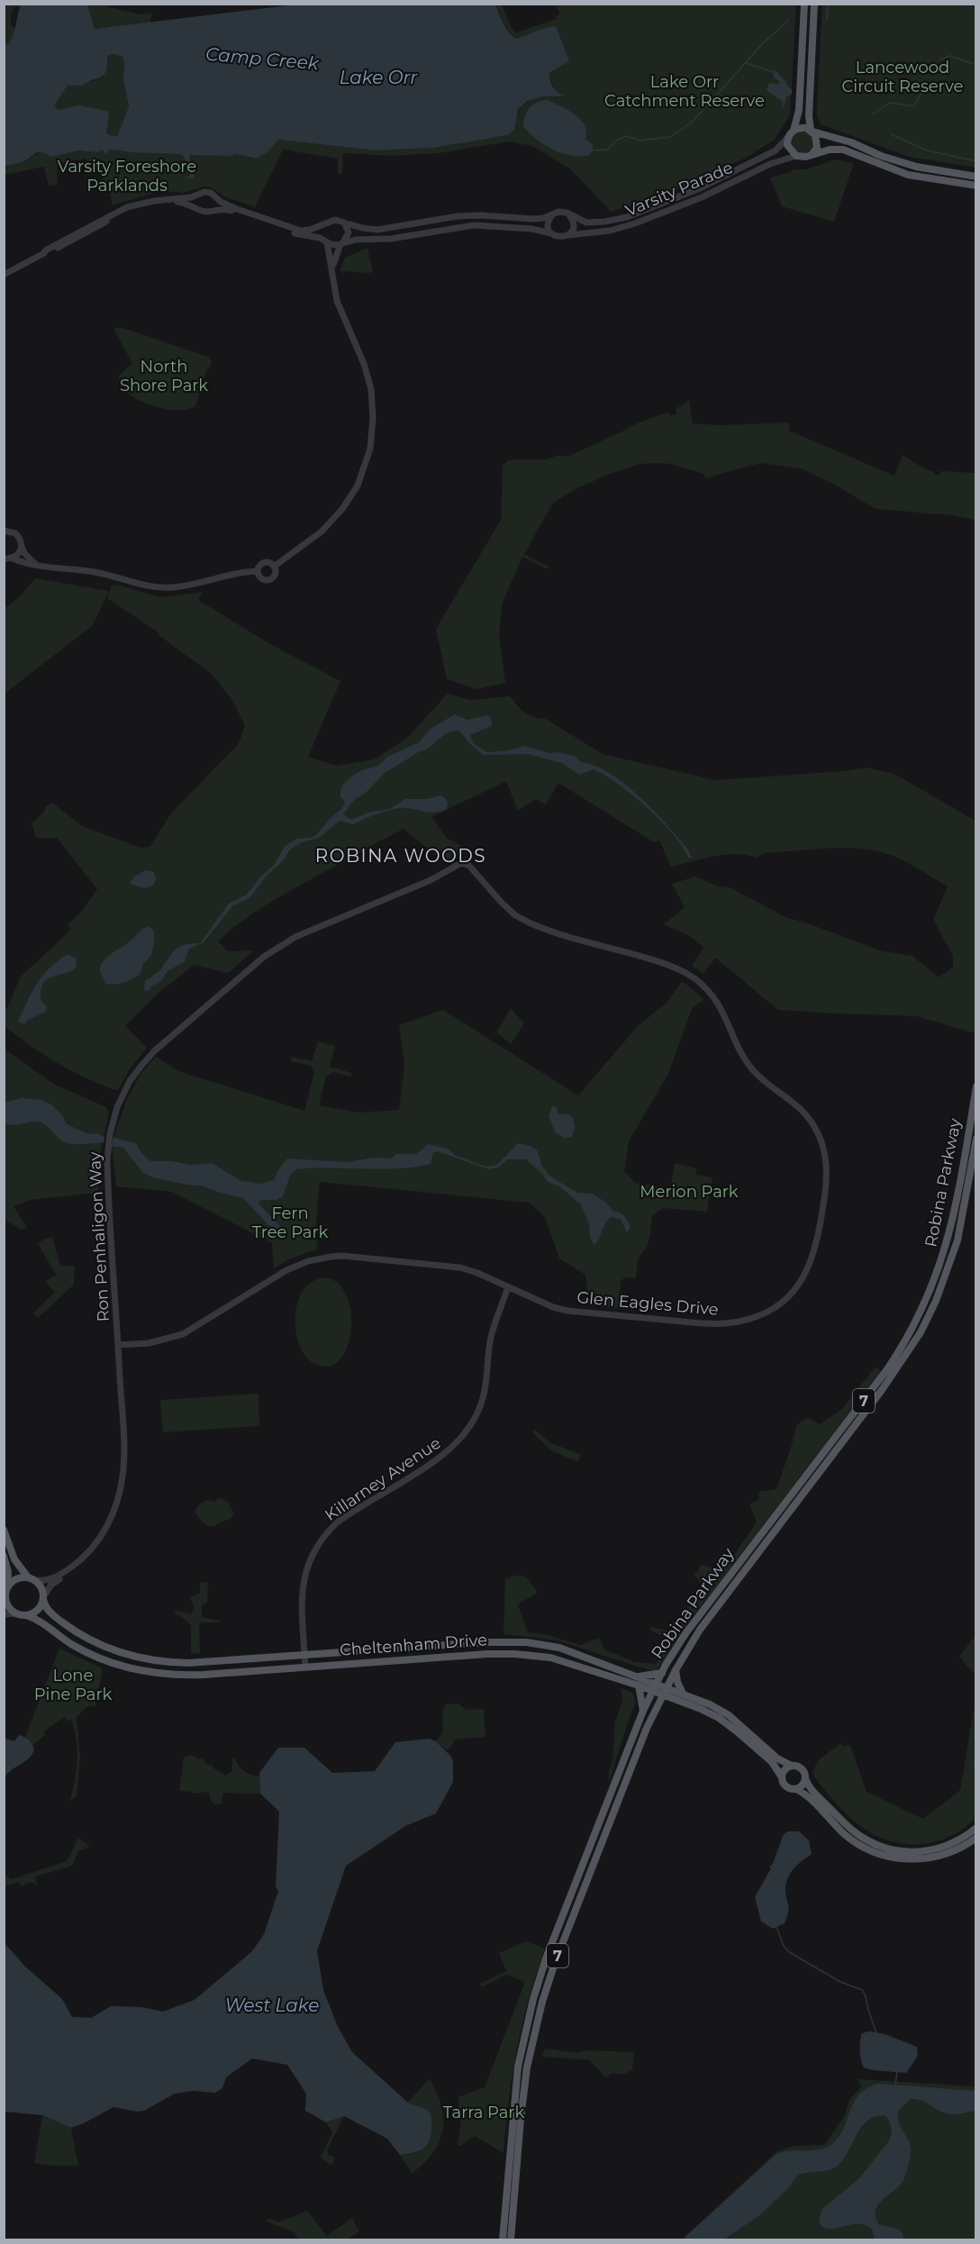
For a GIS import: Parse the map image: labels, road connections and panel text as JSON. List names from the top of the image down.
{
  "streets": {
    "main road": ["Robina Parkway", "7", "Cheltenham Drive"],
    "street": [
      "Varsity Parade",
      "Ron Penhaligon Way",
      "Glen Eagles Drive",
      "Killarney Avenue"
    ]
  },
  "crossings": [
    ["Robina Parkway", "Cheltenham Drive"],
    ["Ron Penhaligon Way", "Glen Eagles Drive"],
    ["Ron Penhaligon Way", "Cheltenham Drive"],
    ["Glen Eagles Drive", "Killarney Avenue"],
    ["Killarney Avenue", "Cheltenham Drive"]
  ],
  "districts": ["ROBINA WOODS"],
  "water": ["Camp Creek", "Lake Orr", "West Lake"],
  "parks": [
    "Lancewood Circuit Reserve",
    "Lake Orr Catchment Reserve",
    "Varsity Foreshore Parklands",
    "North Shore Park",
    "Merion Park",
    "Fern Tree Park",
    "Lone Pine Park",
    "Tarra Park"
  ]
}
